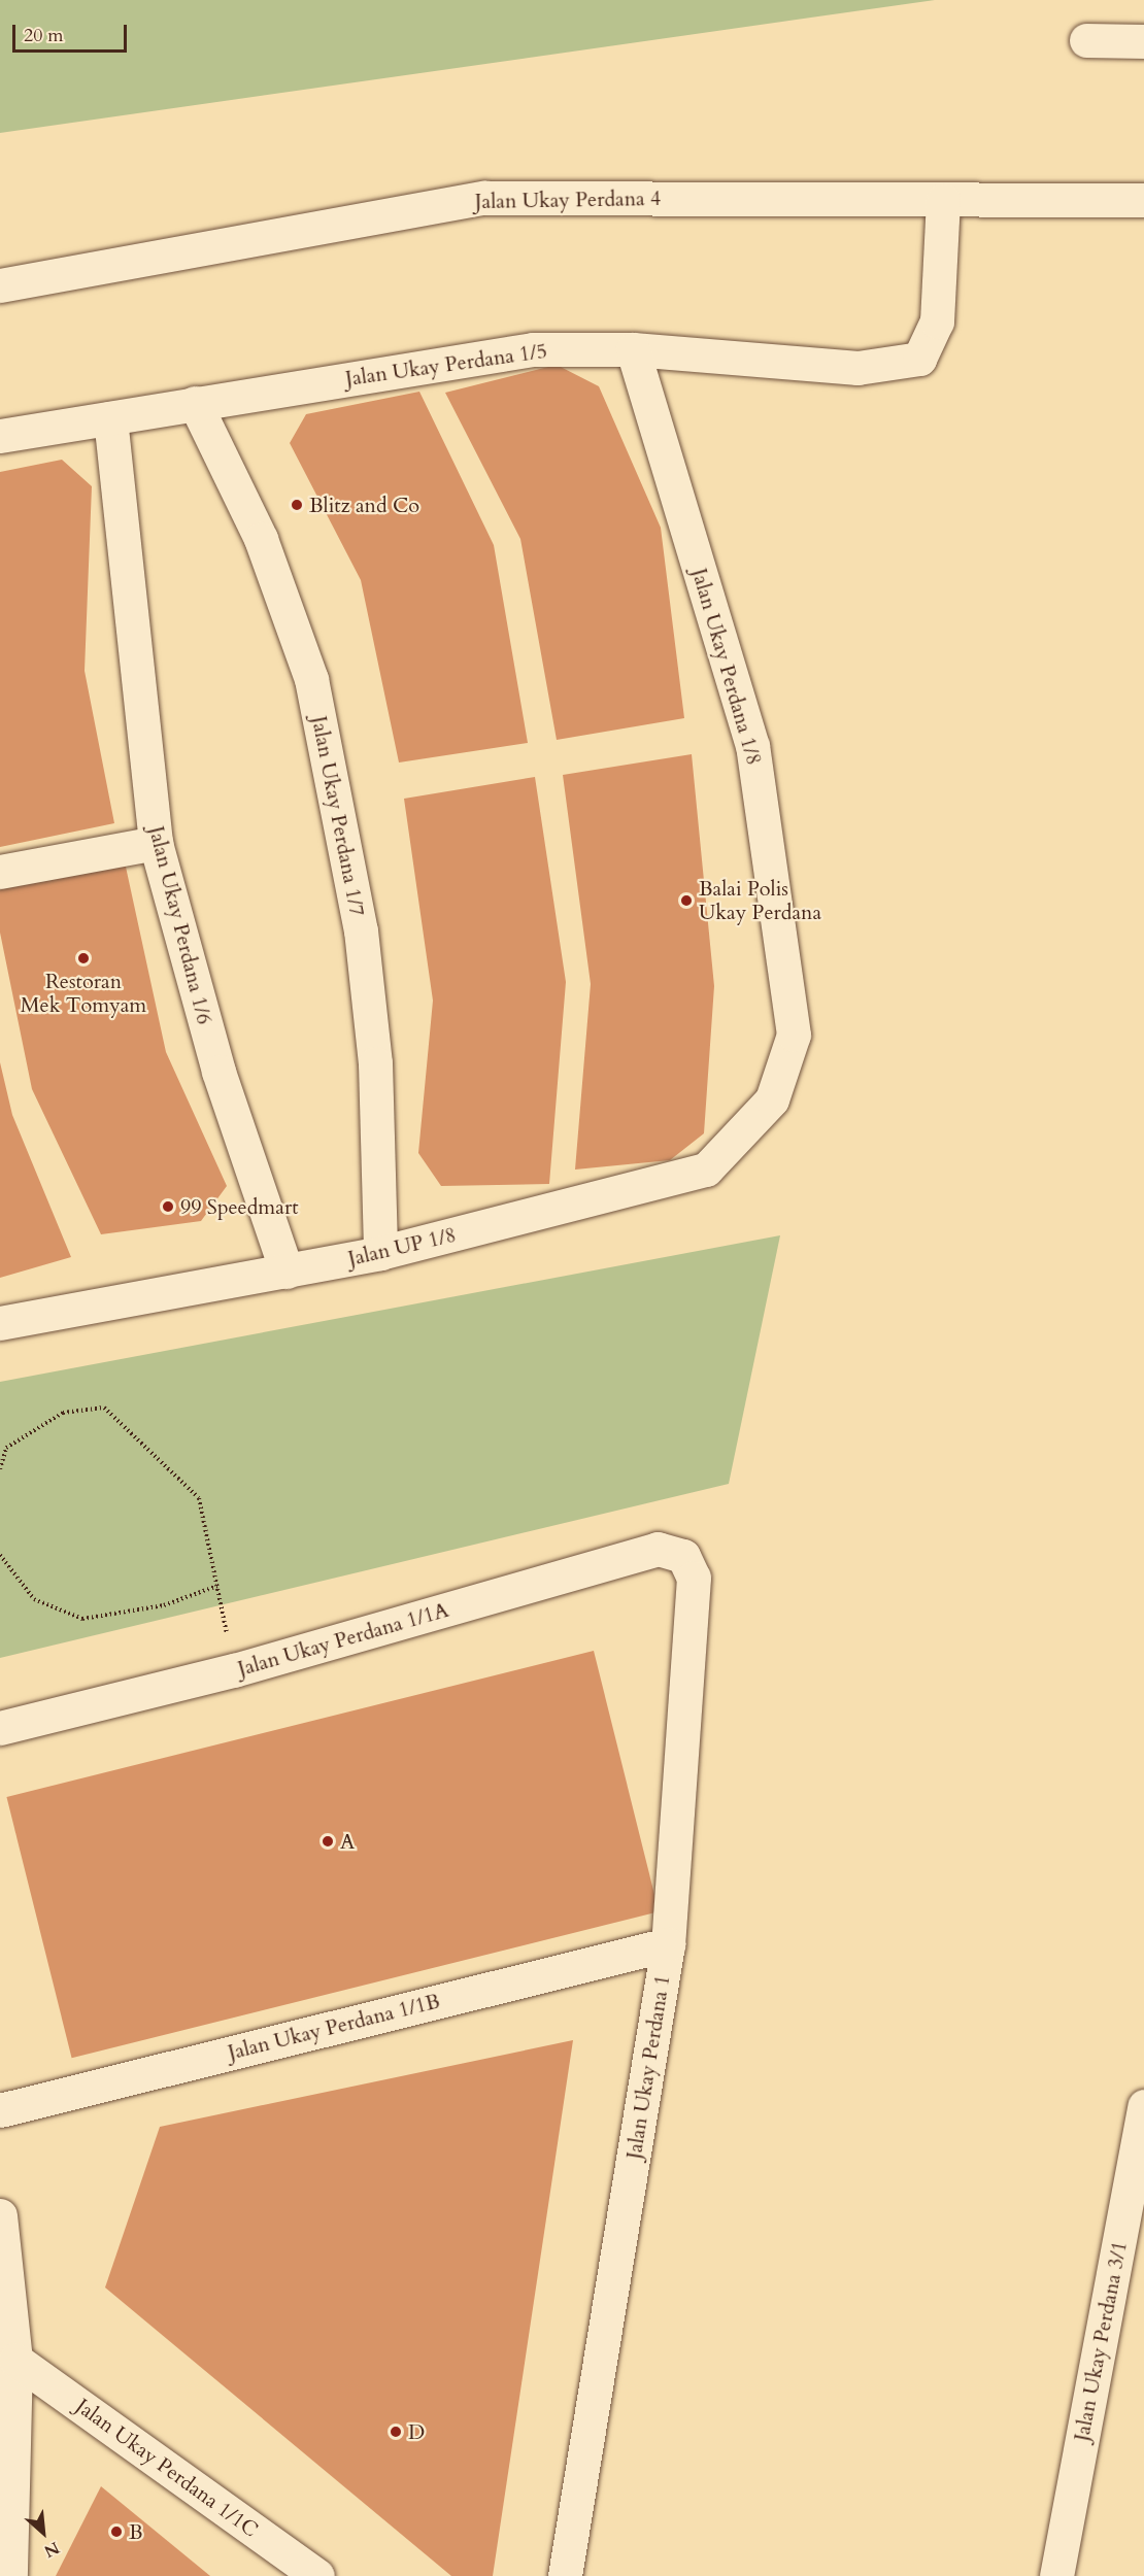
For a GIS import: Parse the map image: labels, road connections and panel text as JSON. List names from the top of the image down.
{
  "streets": {
    "street": [
      "Jalan Ukay Perdana 4",
      "Jalan Ukay Perdana 1/5",
      "Jalan Ukay Perdana 1/8",
      "Jalan Ukay Perdana 1/7",
      "Jalan Ukay Perdana 1/6",
      "Jalan UP 1/8",
      "Jalan Ukay Perdana 1/1A",
      "Jalan Ukay Perdana 1/1B",
      "Jalan Ukay Perdana 1",
      "Jalan Ukay Perdana 3/1",
      "Jalan Ukay Perdana 1/1C"
    ]
  },
  "crossings": [
    ["Jalan Ukay Perdana 4", "Jalan Ukay Perdana 1/5"],
    ["Jalan Ukay Perdana 1/5", "Jalan Ukay Perdana 1/8"],
    ["Jalan Ukay Perdana 1/5", "Jalan Ukay Perdana 1/7"],
    ["Jalan Ukay Perdana 1/5", "Jalan Ukay Perdana 1/6"],
    ["Jalan Ukay Perdana 1/8", "Jalan UP 1/8"],
    ["Jalan Ukay Perdana 1/7", "Jalan UP 1/8"],
    ["Jalan Ukay Perdana 1/6", "Jalan UP 1/8"],
    ["Jalan Ukay Perdana 1/1A", "Jalan Ukay Perdana 1"],
    ["Jalan Ukay Perdana 1/1B", "Jalan Ukay Perdana 1"]
  ],
  "places": [
    "Blitz and Co",
    "Balai Polis Ukay Perdana",
    "Restoran Mek Tomyam",
    "99 Speedmart",
    "A",
    "D",
    "B"
  ],
  "scale_bar": "20 m",
  "north": "bottom right"
}
